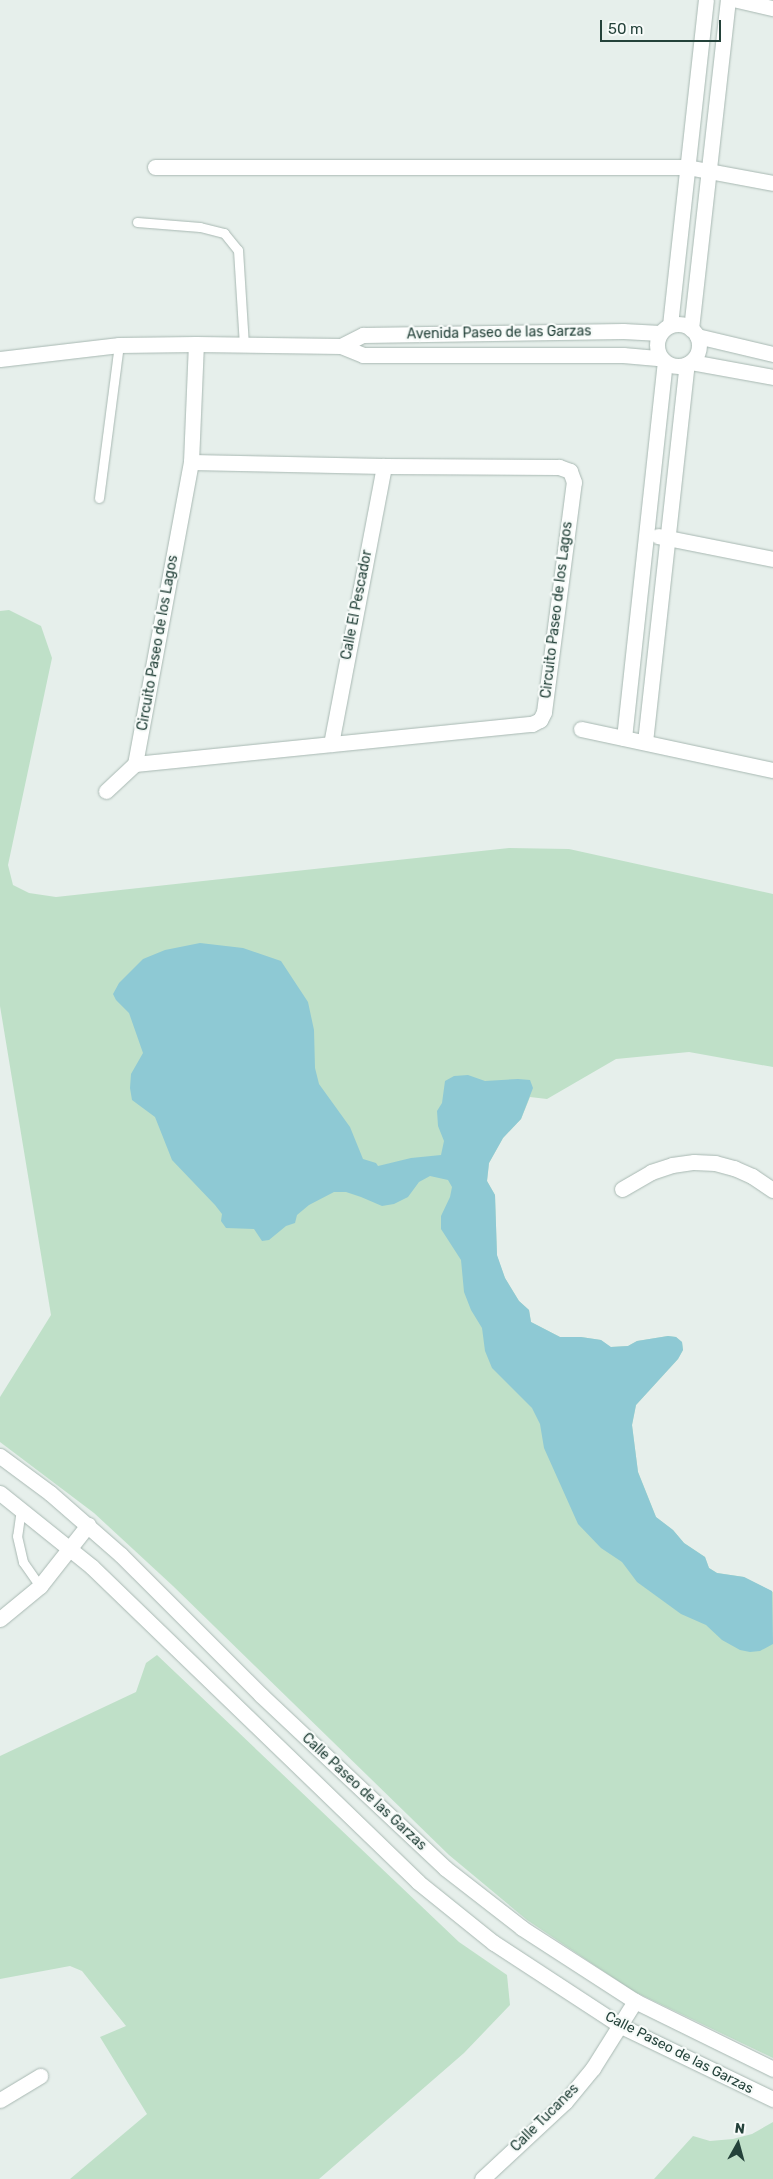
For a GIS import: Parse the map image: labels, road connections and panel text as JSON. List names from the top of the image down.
{
  "streets": {
    "street": [
      "Avenida Paseo de las Garzas",
      "Calle El Pescador",
      "Circuito Paseo de los Lagos",
      "Calle Paseo de las Garzas",
      "Calle Tucanes"
    ]
  },
  "crossings": [
    ["Avenida Paseo de las Garzas", "Circuito Paseo de los Lagos"],
    ["Calle El Pescador", "Circuito Paseo de los Lagos"],
    ["Calle Paseo de las Garzas", "Calle Tucanes"]
  ],
  "scale_bar": "50 m",
  "north": "top"
}
